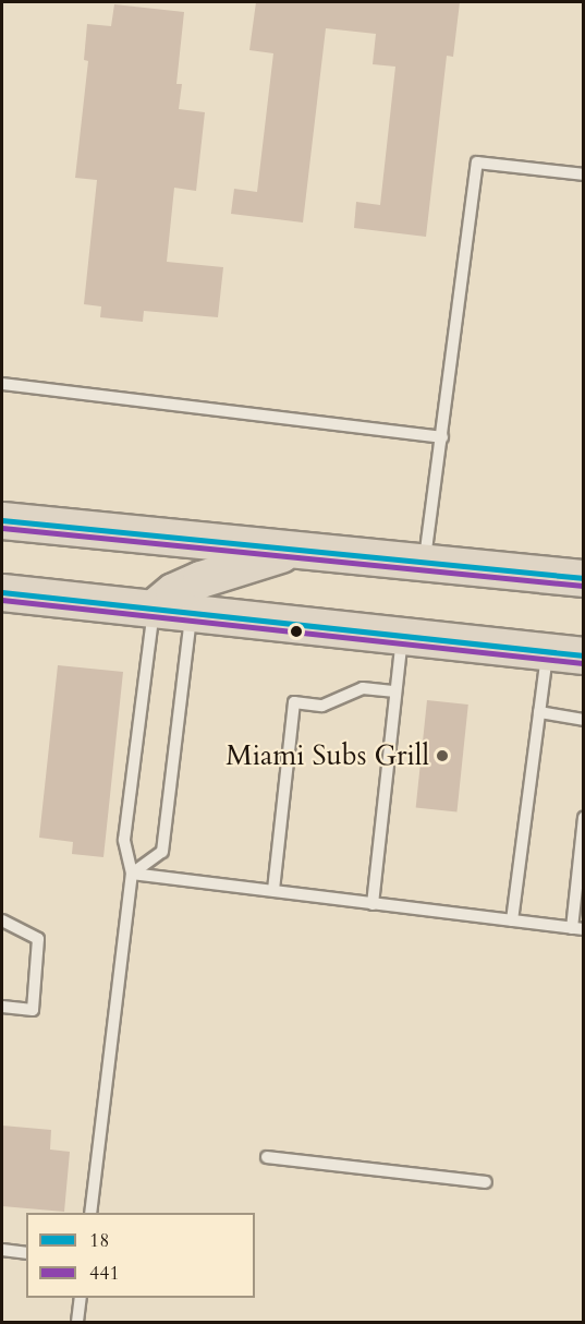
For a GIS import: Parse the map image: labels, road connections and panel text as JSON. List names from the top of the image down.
{
  "places": ["Miami Subs Grill"],
  "lines": ["transit line 18", "transit line 441"],
  "legend": ["18", "441"]
}
